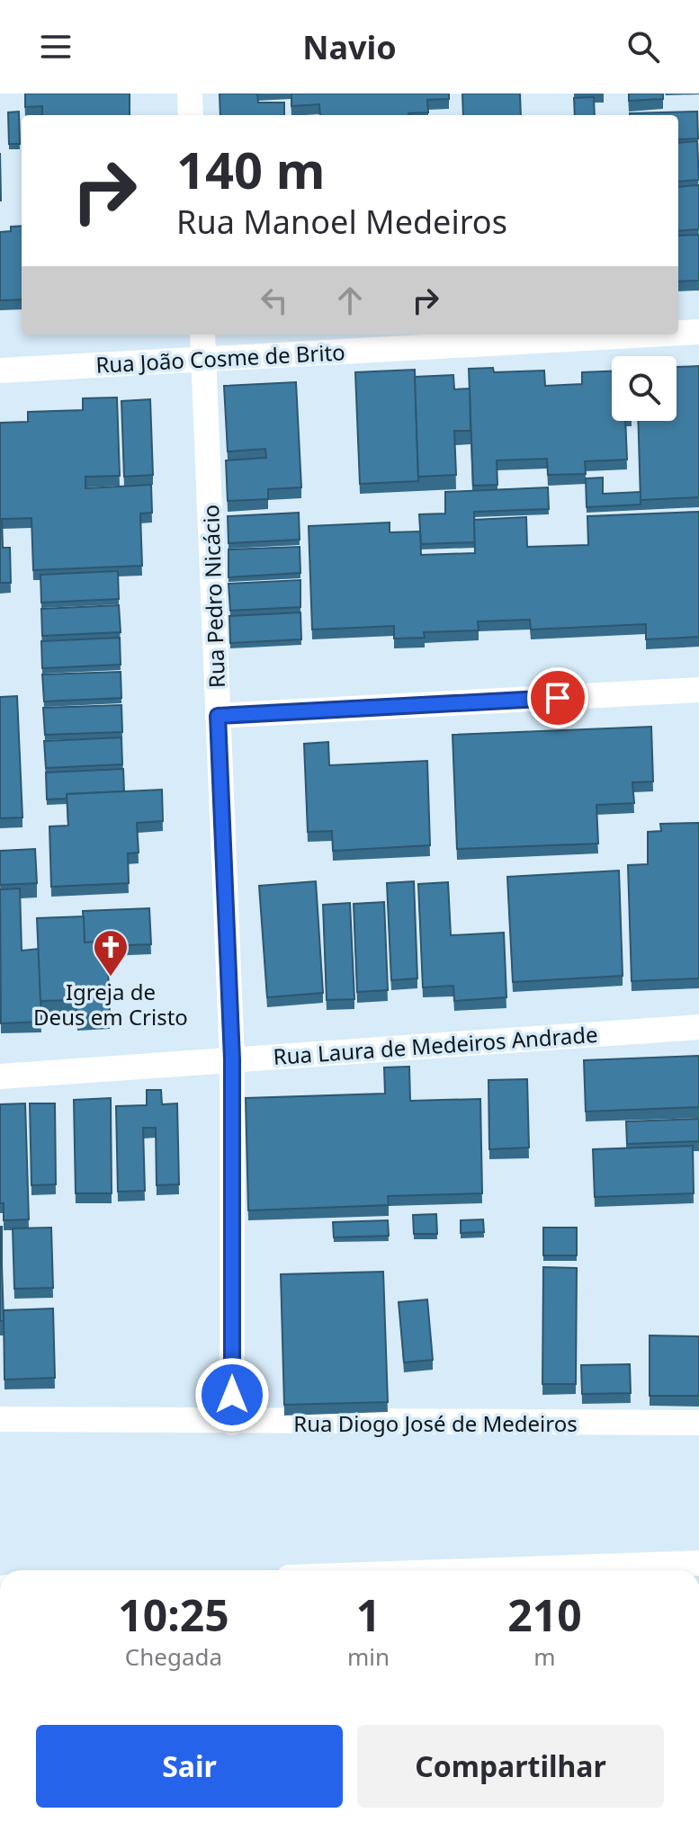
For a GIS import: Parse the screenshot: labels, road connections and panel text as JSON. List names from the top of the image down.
{
  "streets": {
    "street": [
      "Rua João Cosme de Brito",
      "Rua Pedro Nicácio",
      "Rua Laura de Medeiros Andrade",
      "Rua Diogo José de Medeiros"
    ]
  },
  "crossings": [
    ["Rua João Cosme de Brito", "Rua Pedro Nicácio"],
    ["Rua Pedro Nicácio", "Rua Laura de Medeiros Andrade"],
    ["Rua Pedro Nicácio", "Rua Diogo José de Medeiros"]
  ],
  "places": {
    "church": ["Igreja de Deus em Cristo"]
  },
  "page": {
    "header": "Navio",
    "turn": ["140 m", "Rua Manoel Medeiros"],
    "eta": [
      "10:25",
      "Chegada",
      "1",
      "min",
      "210",
      "m"
    ],
    "buttons": ["Sair", "Compartilhar"]
  }
}
